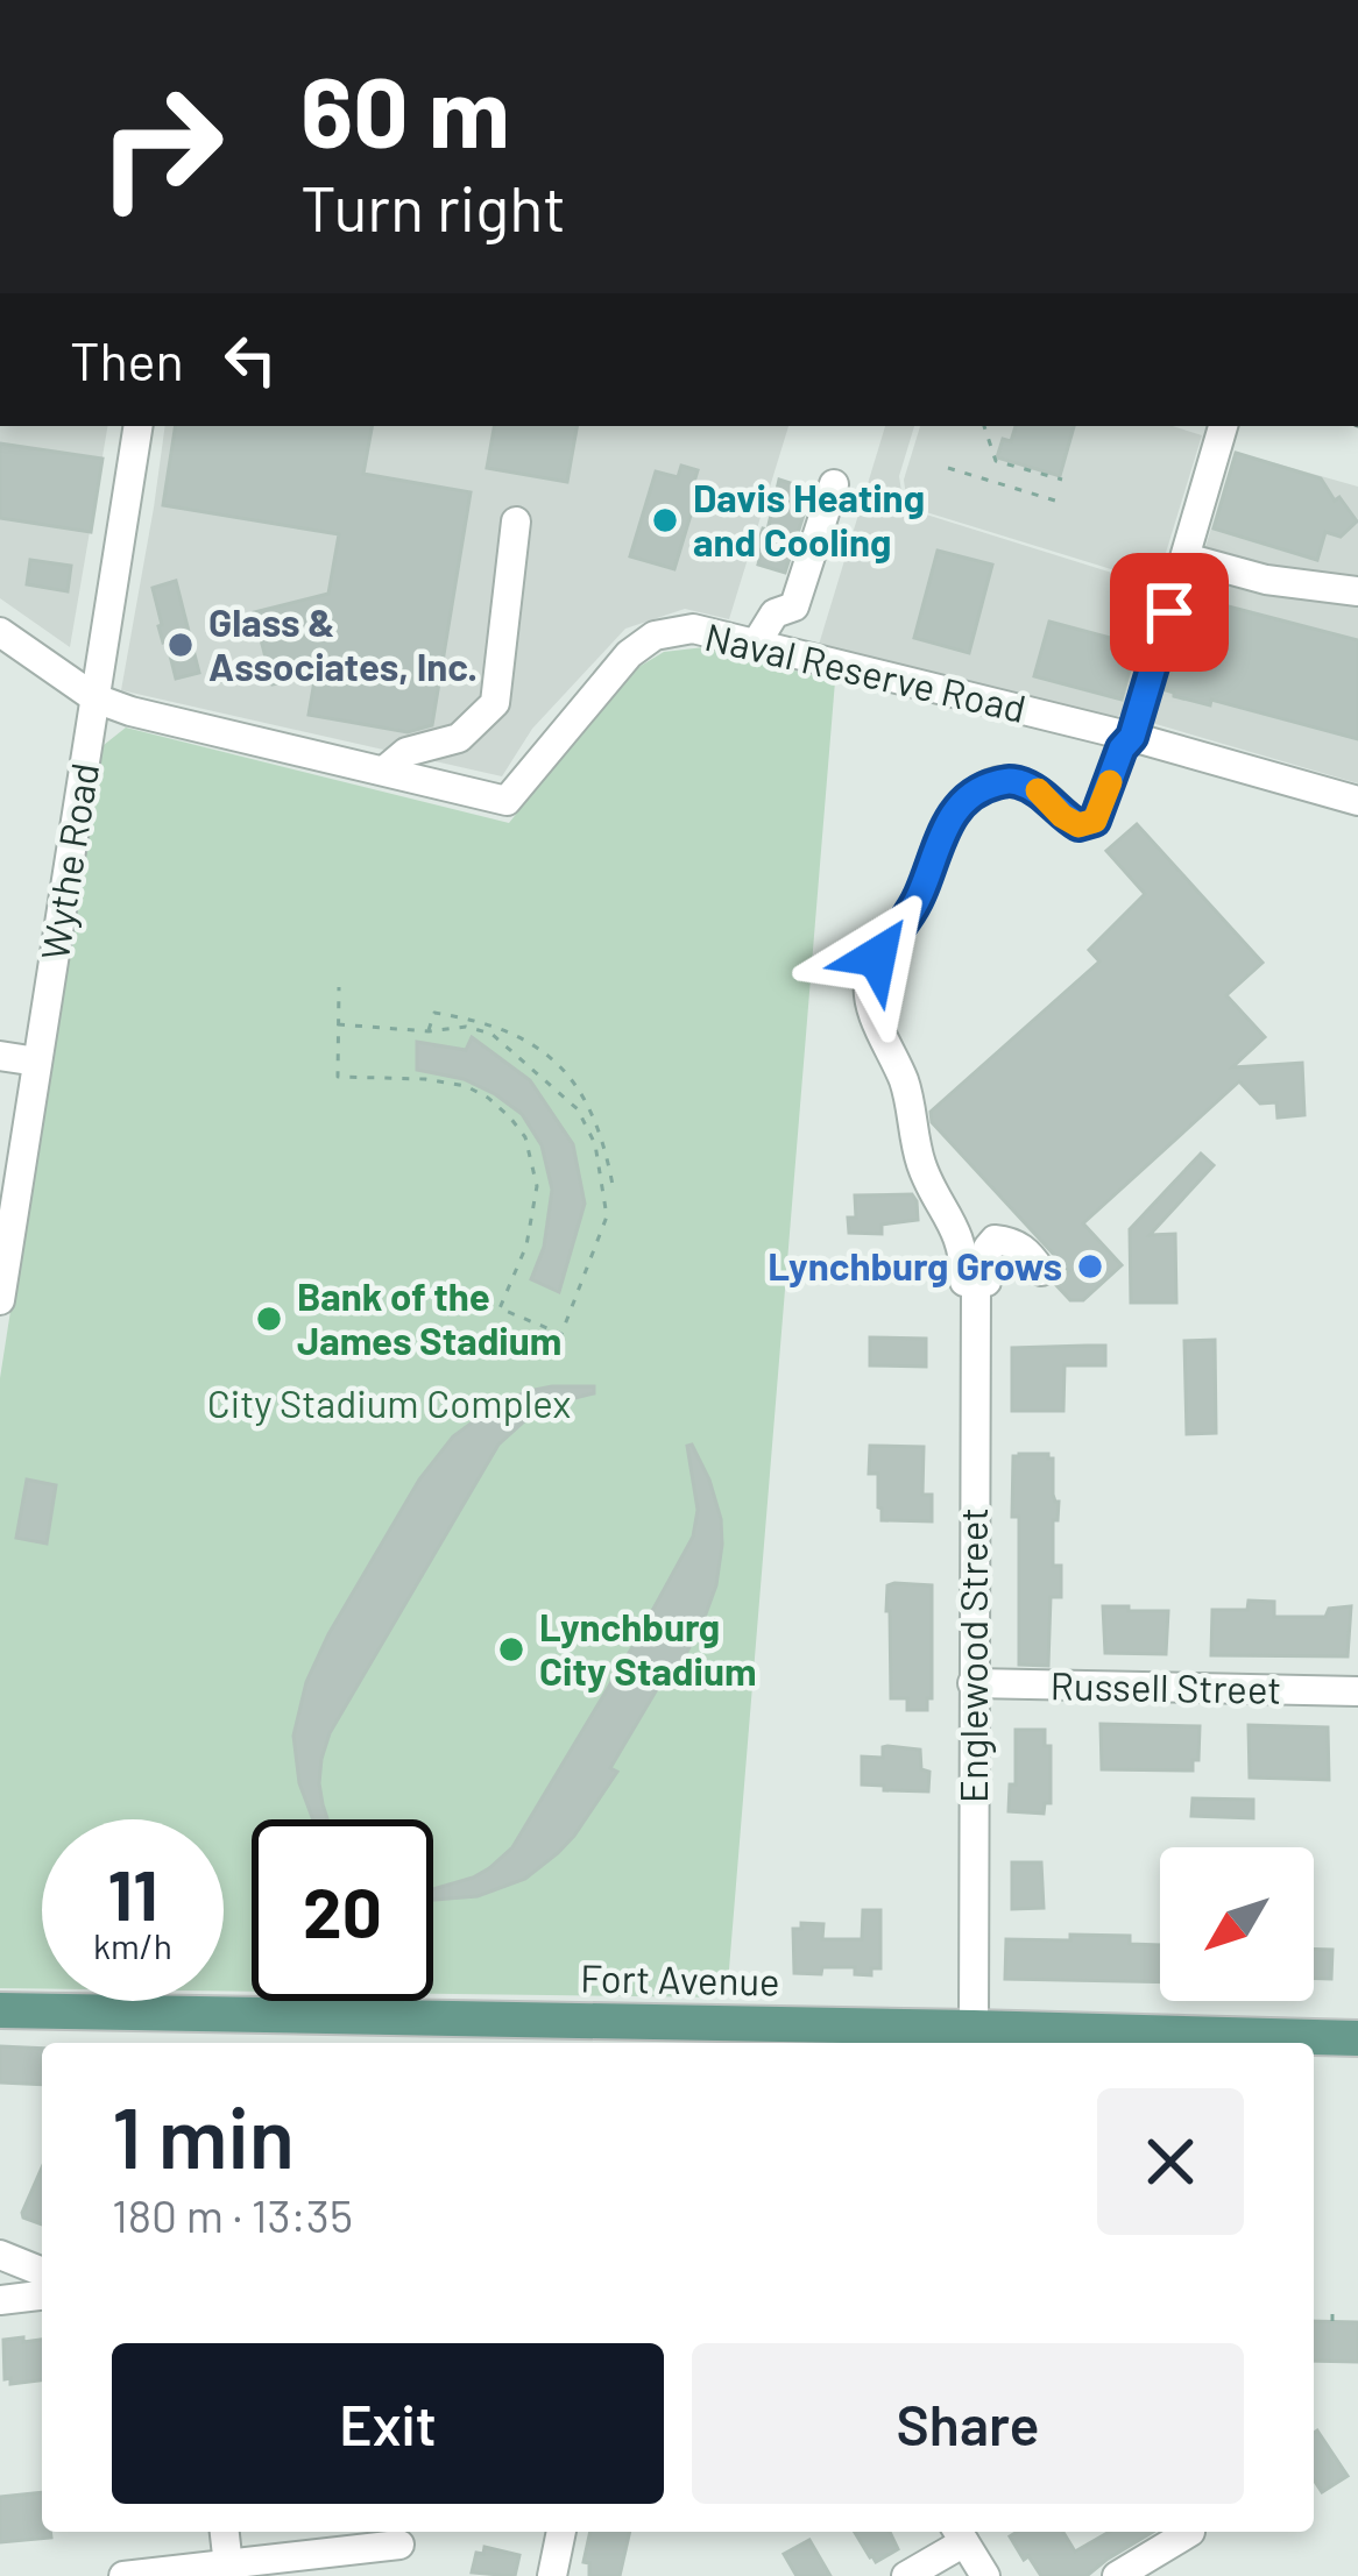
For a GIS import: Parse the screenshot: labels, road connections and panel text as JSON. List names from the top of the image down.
{
  "streets": {
    "main road": ["Fort Avenue"],
    "street": [
      "Naval Reserve Road",
      "Wythe Road",
      "Englewood Street",
      "Russell Street"
    ]
  },
  "crossings": [
    ["Naval Reserve Road", "Wythe Road"],
    ["Naval Reserve Road", "Englewood Street"],
    ["Englewood Street", "Russell Street"],
    ["Englewood Street", "Fort Avenue"]
  ],
  "parks": ["City Stadium Complex"],
  "places": [
    "Davis Heating and Cooling",
    "Glass & Associates, Inc.",
    "Lynchburg Grows",
    "Bank of the James Stadium",
    "Lynchburg City Stadium"
  ],
  "north": "bottom left",
  "page": {
    "turn": ["60 m", "Turn right"],
    "then": "Then",
    "speed": "11 km/h",
    "limit": "20",
    "heading": ["1 min", "180 m · 13:35"],
    "buttons": ["Exit", "Share"]
  }
}
